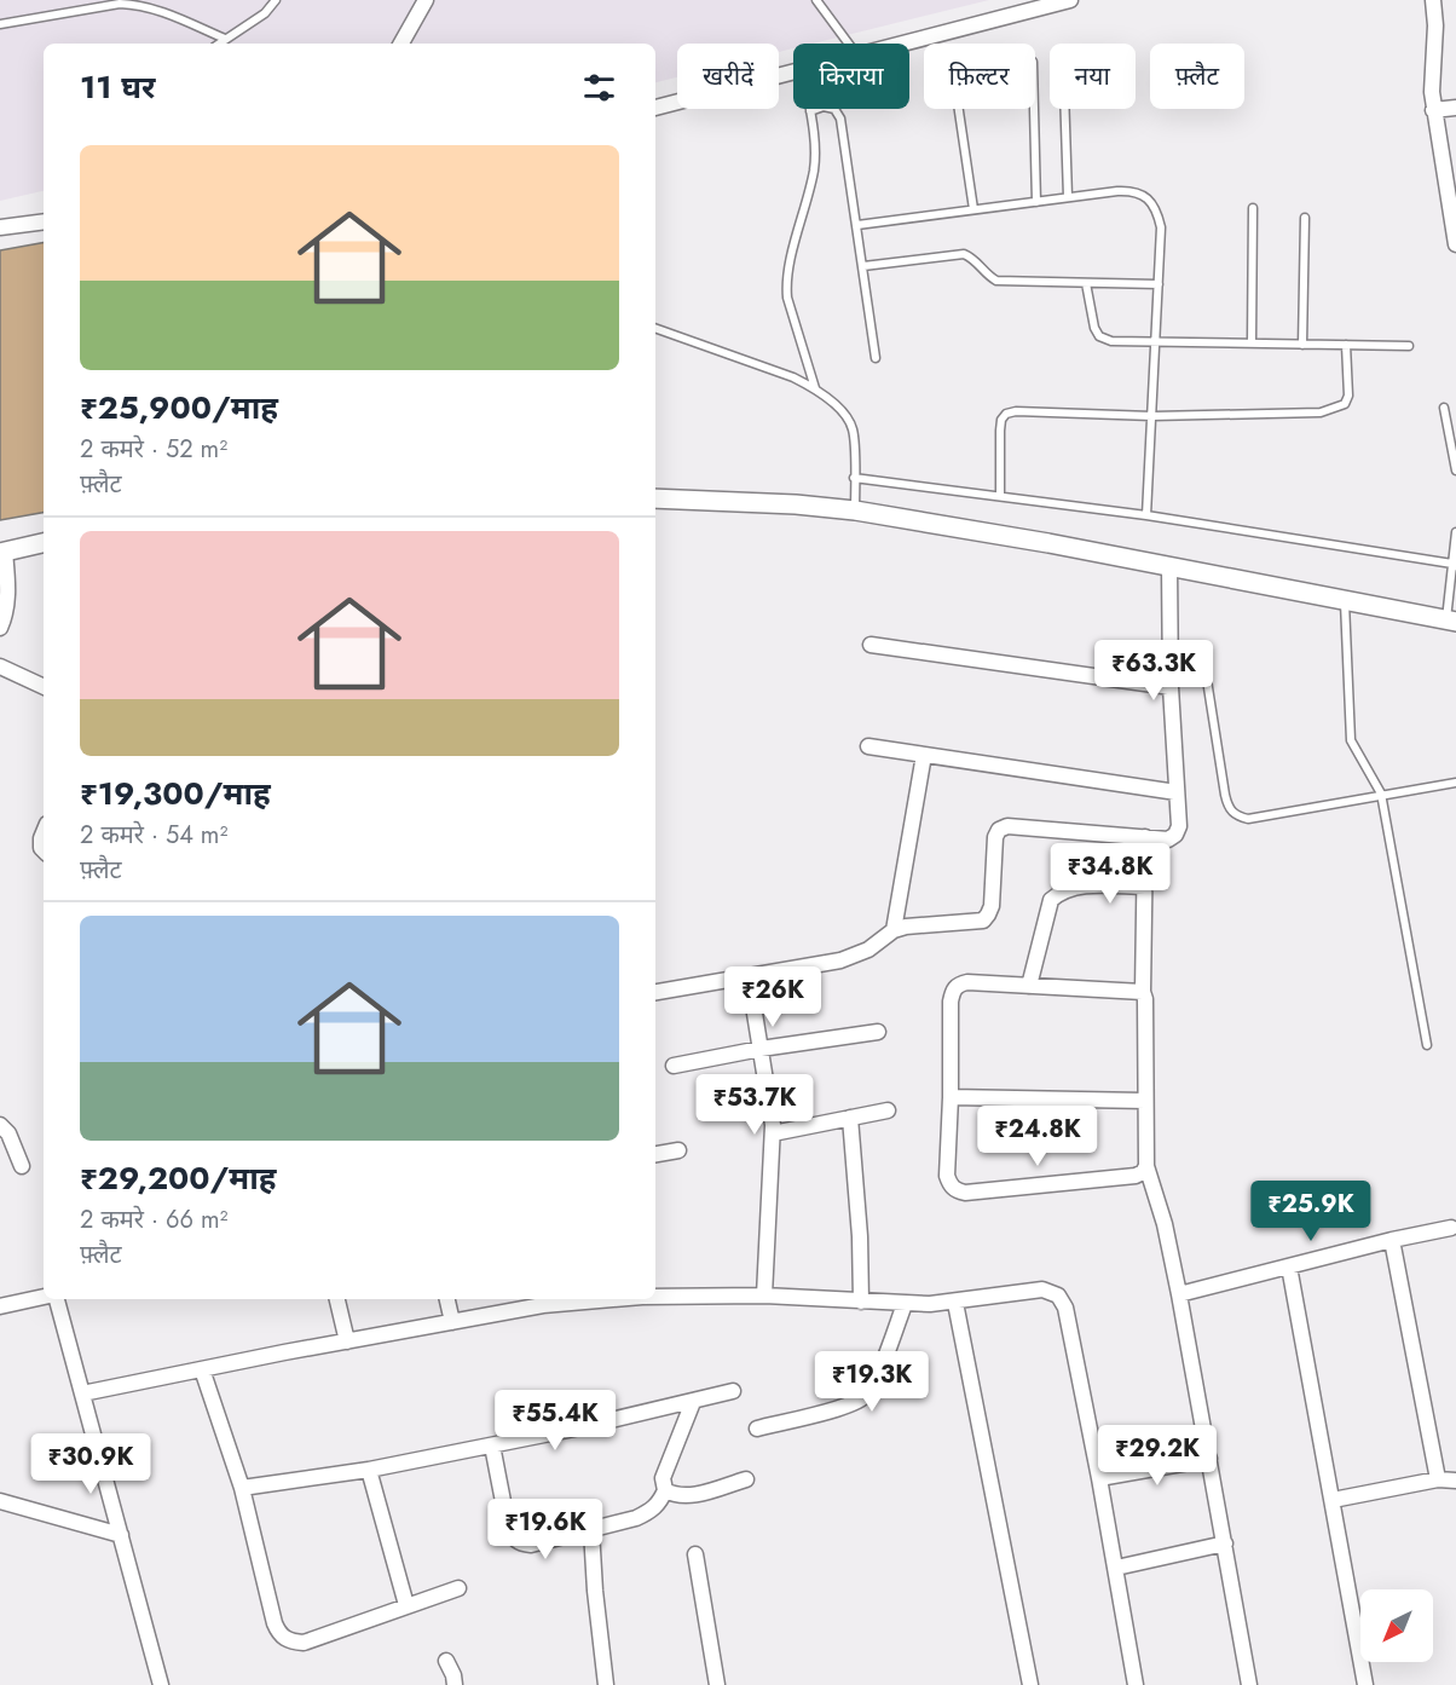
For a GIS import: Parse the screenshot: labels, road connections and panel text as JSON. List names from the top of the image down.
{
  "north": "bottom left",
  "page": {
    "chip": [
      "खरीदें",
      "किराया",
      "फ़िल्टर",
      "नया",
      "फ़्लैट"
    ],
    "heading": "11 घर",
    "list": [
      {
        "name": "₹25,900/माह",
        "note": "2 कमरे · 52 m² · फ़्लैट"
      },
      {
        "name": "₹19,300/माह",
        "note": "2 कमरे · 54 m² · फ़्लैट"
      },
      {
        "name": "₹29,200/माह",
        "note": "2 कमरे · 66 m² · फ़्लैट"
      }
    ],
    "price": [
      "₹63.3K",
      "₹34.8K",
      "₹26K",
      "₹53.7K",
      "₹24.8K",
      "₹25.9K",
      "₹19.3K",
      "₹55.4K",
      "₹29.2K",
      "₹30.9K",
      "₹19.6K"
    ]
  }
}
